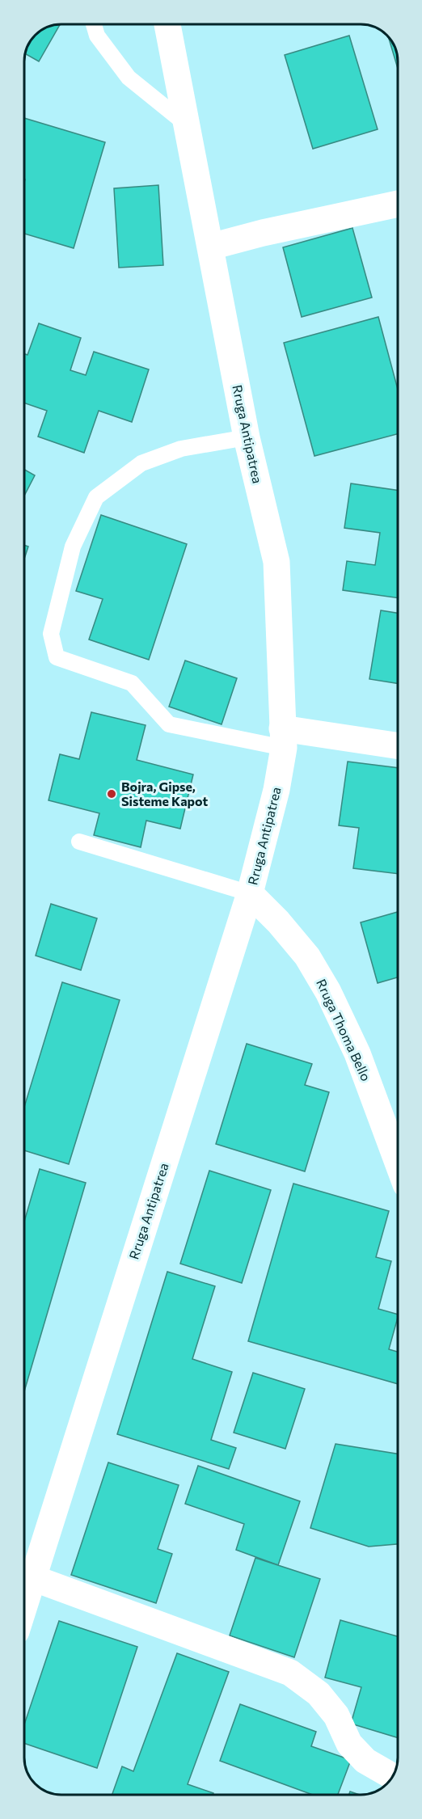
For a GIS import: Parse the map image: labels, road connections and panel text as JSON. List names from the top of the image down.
{
  "streets": {
    "main road": ["Rruga Antipatrea", "Rruga Thoma Bello"]
  },
  "crossings": [
    ["Rruga Antipatrea", "Rruga Thoma Bello"]
  ],
  "places": ["Bojra, Gipse, Sisteme Kapot"]
}
